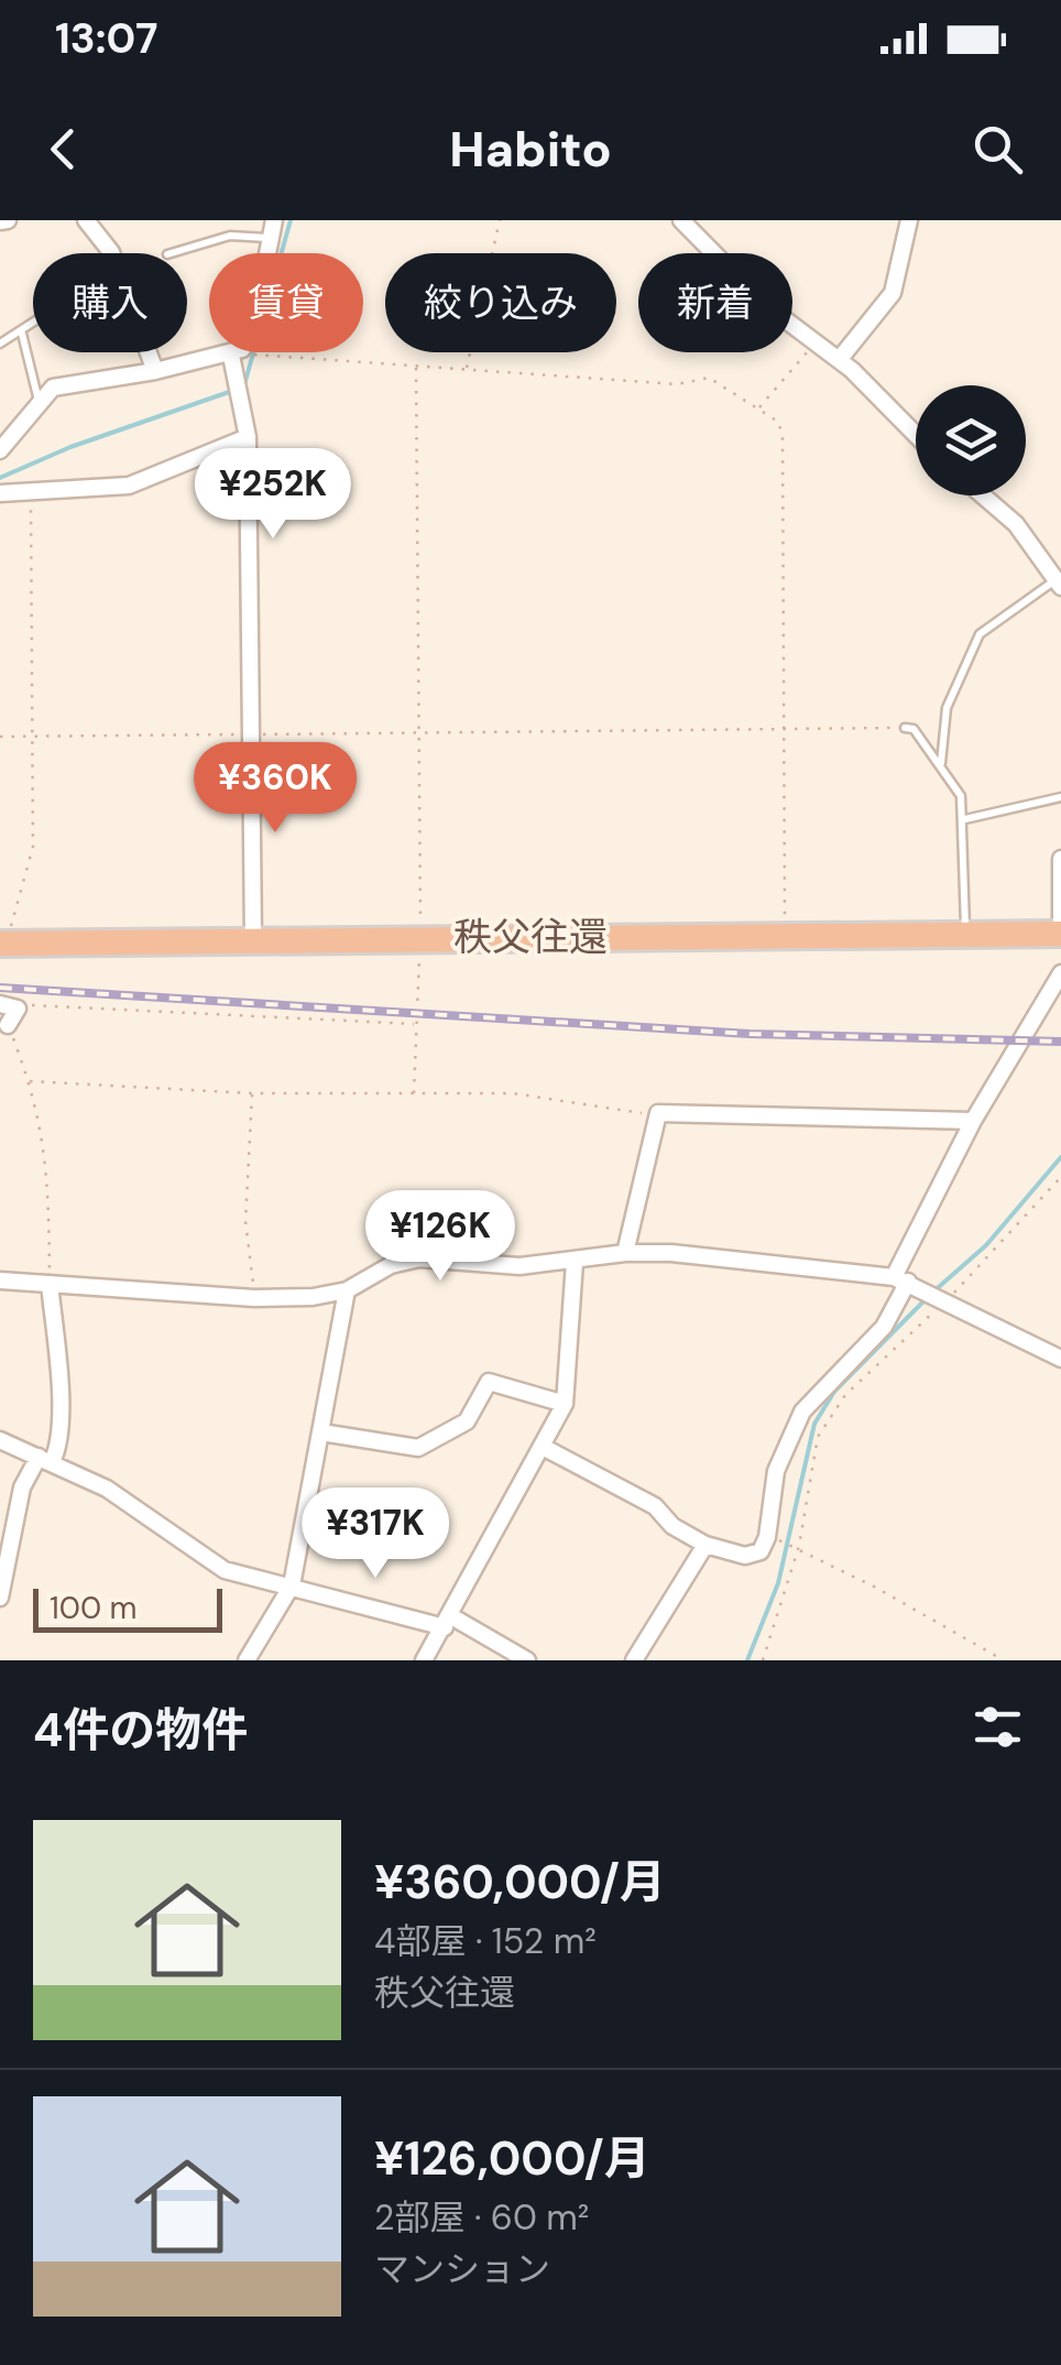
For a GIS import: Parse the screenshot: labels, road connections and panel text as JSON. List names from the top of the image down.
{
  "streets": {
    "highway": ["秩父往還"]
  },
  "scale_bar": "100 m",
  "page": {
    "status": "13:07",
    "header": "Habito",
    "chip": [
      "購入",
      "賃貸",
      "絞り込み",
      "新着"
    ],
    "price": [
      "¥252K",
      "¥360K",
      "¥126K",
      "¥317K"
    ],
    "scale": "100 m",
    "heading": "4件の物件",
    "list": [
      {
        "name": "¥360,000/月",
        "note": "4部屋 · 152 m² · 秩父往還"
      },
      {
        "name": "¥126,000/月",
        "note": "2部屋 · 60 m² · マンション"
      }
    ]
  }
}
